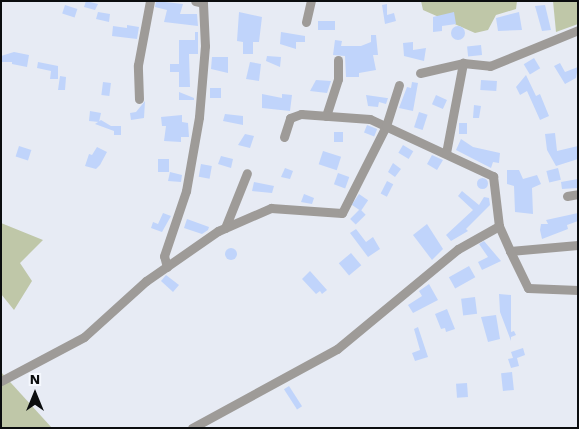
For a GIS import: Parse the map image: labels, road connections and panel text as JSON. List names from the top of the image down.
{
  "north": "top"
}
